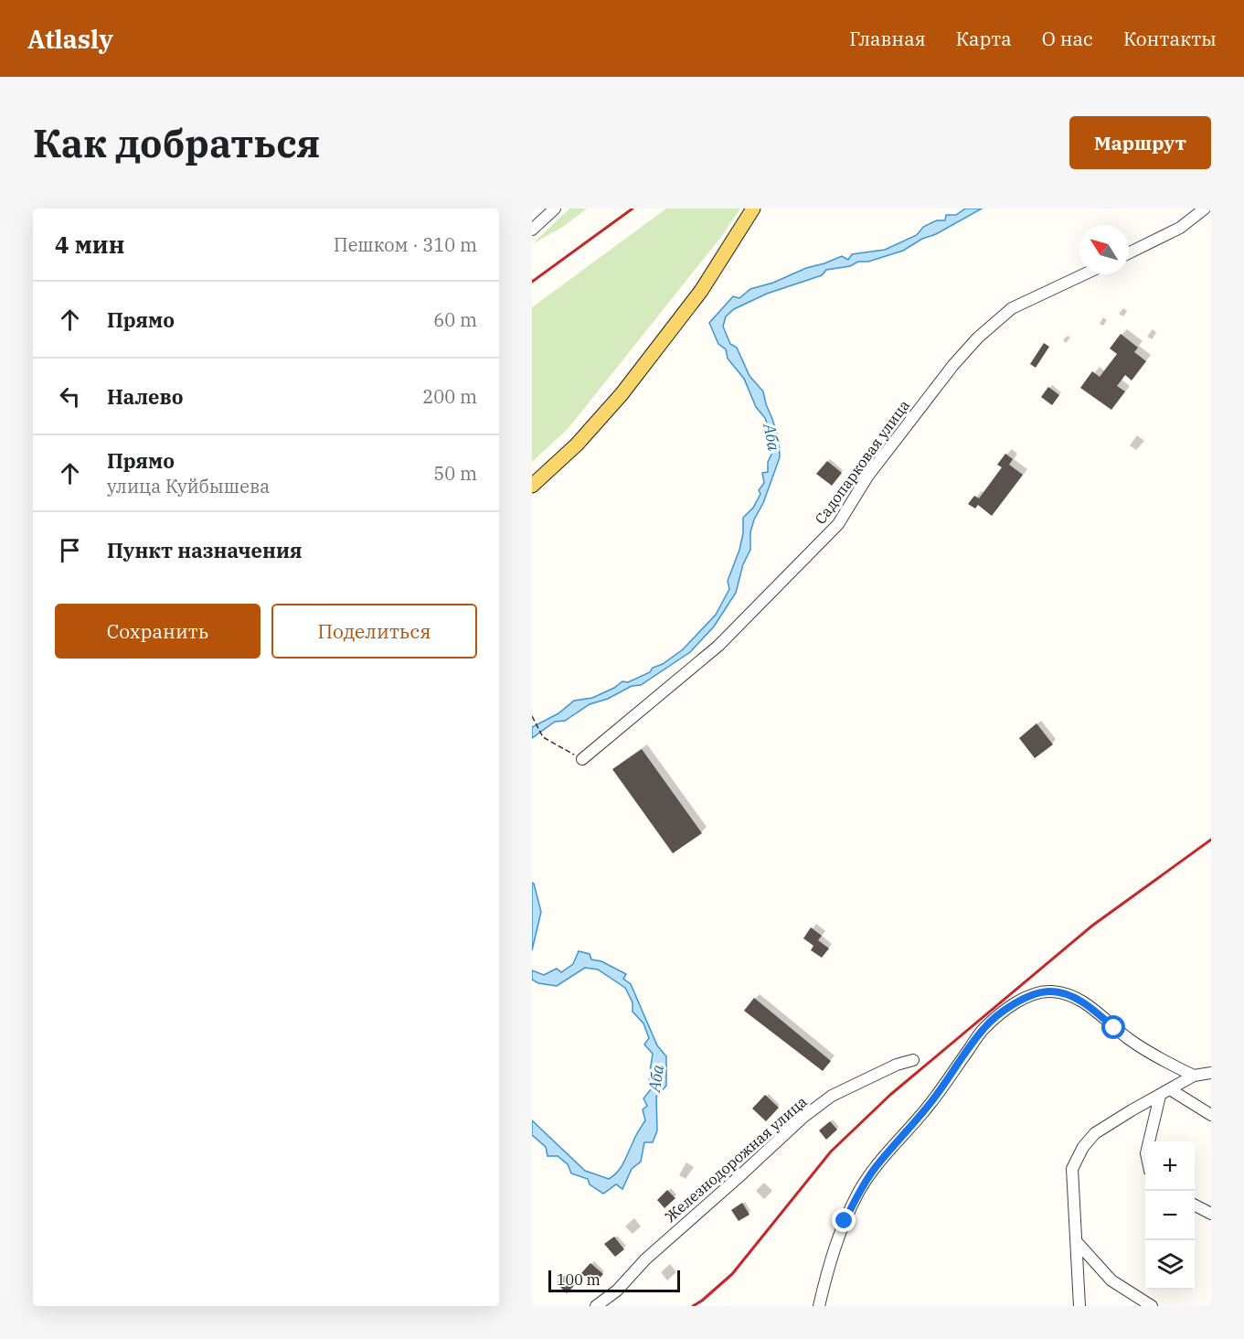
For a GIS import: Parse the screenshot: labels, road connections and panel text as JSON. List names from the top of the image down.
{
  "streets": {
    "street": ["Садопарковая улица", "Железнодорожная улица"]
  },
  "water": ["Аба"],
  "scale_bar": "100 m",
  "north": "top left",
  "page": {
    "header": "Atlasly",
    "nav": [
      "Главная",
      "Карта",
      "О нас",
      "Контакты"
    ],
    "buttons": [
      "Маршрут",
      ["Сохранить", "Поделиться"]
    ],
    "title": "Как добраться",
    "heading": ["4 мин", "Пешком · 310 m"],
    "list": [
      ["Прямо", "60 m"],
      ["Налево", "200 m"],
      ["Прямо", "улица Куйбышева", "50 m"],
      "Пункт назначения"
    ],
    "map_buttons": ["+", "−"],
    "scale": "100 m"
  }
}
